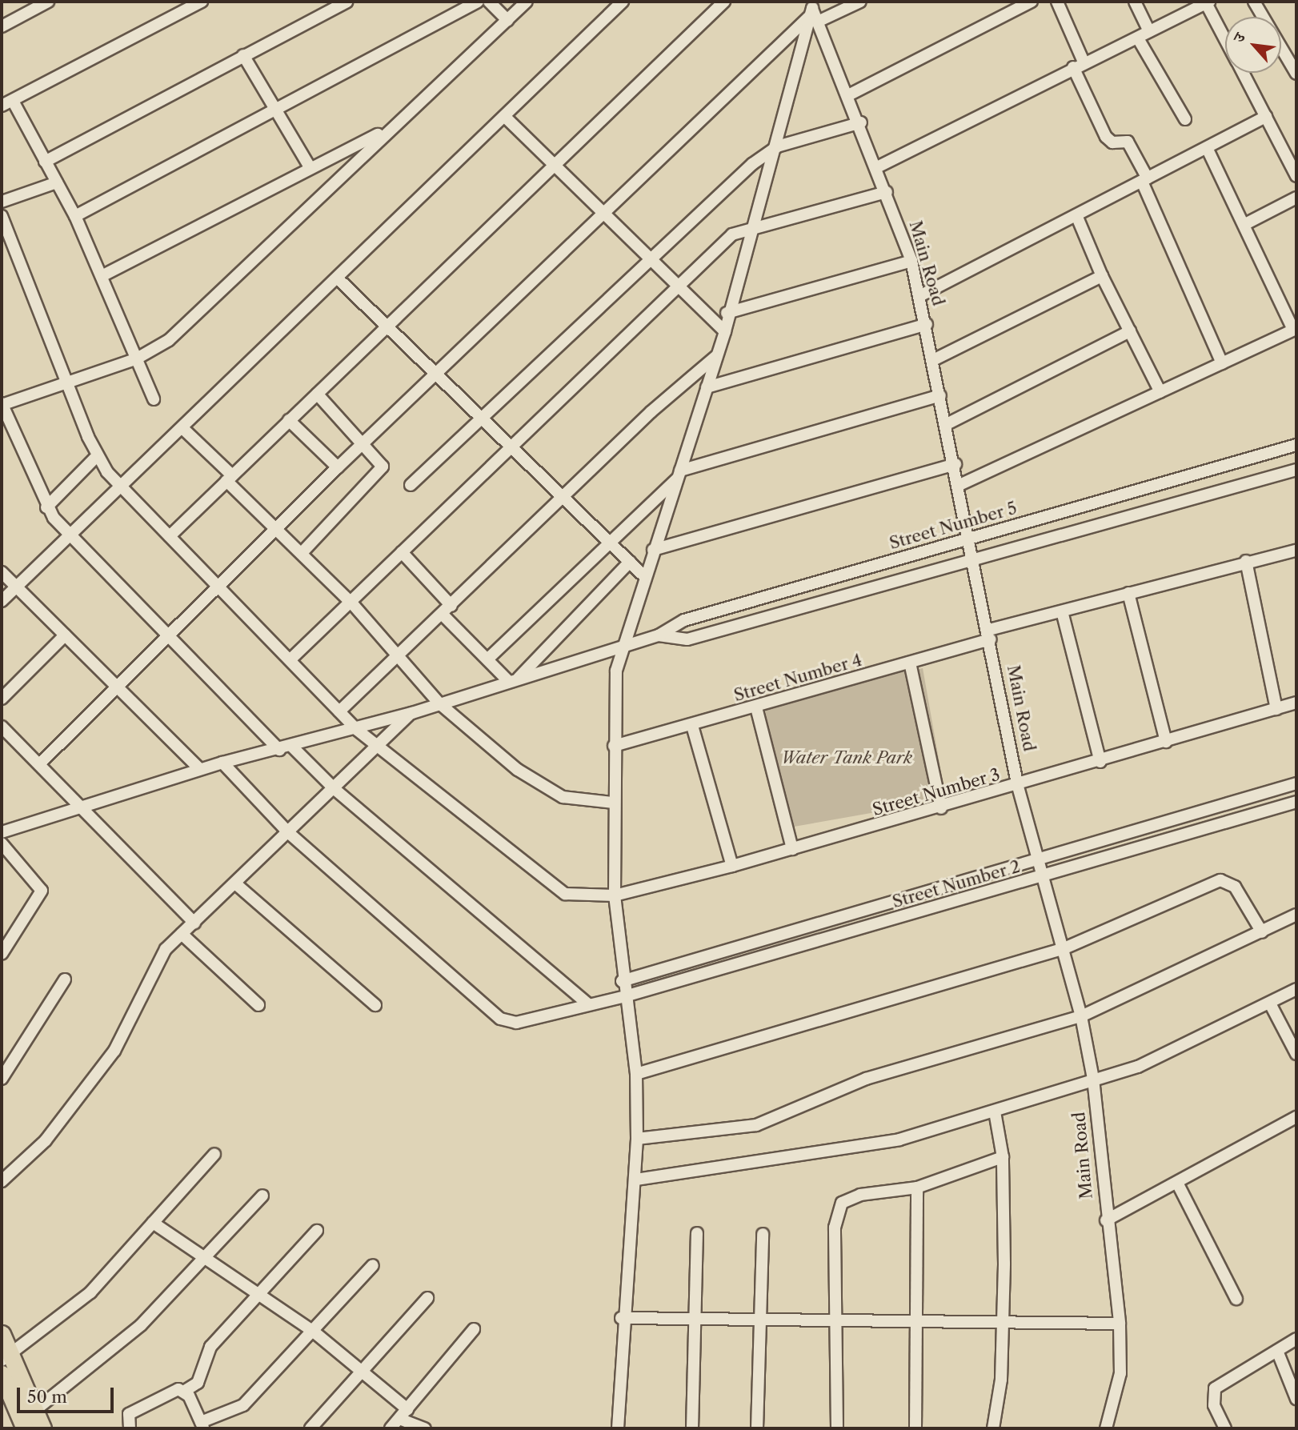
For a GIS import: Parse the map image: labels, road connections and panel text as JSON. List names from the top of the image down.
{
  "streets": {
    "street": [
      "Main Road",
      "Street Number 5",
      "Street Number 4",
      "Street Number 3",
      "Street Number 2"
    ]
  },
  "crossings": [
    ["Main Road", "Street Number 5"],
    ["Main Road", "Street Number 4"],
    ["Main Road", "Street Number 3"],
    ["Main Road", "Street Number 2"],
    ["Street Number 5", "Street Number 3"],
    ["Street Number 5", "Street Number 2"]
  ],
  "parks": ["Water Tank Park"],
  "scale_bar": "50 m",
  "north": "top left"
}
